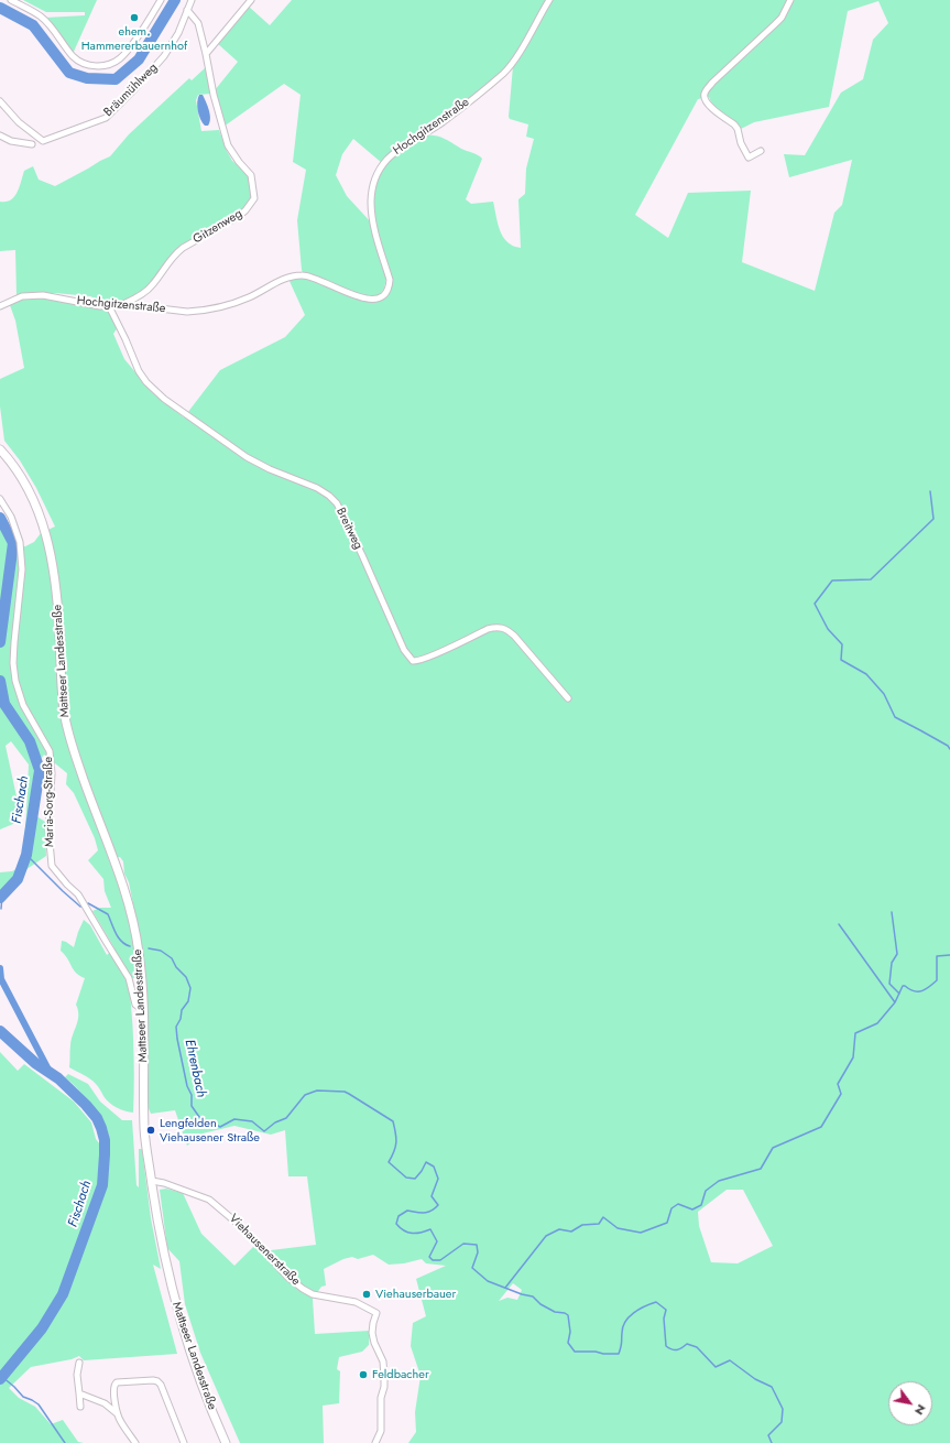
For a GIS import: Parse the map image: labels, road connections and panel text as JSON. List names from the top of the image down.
{
  "streets": {
    "main road": ["Mattseer Landesstraße"],
    "street": [
      "Bräumühlweg",
      "Hochgitzenstraße",
      "Gitzenweg",
      "Breitweg",
      "Maria-Sorg-Straße",
      "Viehausenerstraße"
    ]
  },
  "crossings": [
    ["Bräumühlweg", "Gitzenweg"],
    ["Hochgitzenstraße", "Gitzenweg"],
    ["Hochgitzenstraße", "Breitweg"],
    ["Mattseer Landesstraße", "Maria-Sorg-Straße"],
    ["Mattseer Landesstraße", "Viehausenerstraße"]
  ],
  "water": ["Fischach", "Ehrenbach"],
  "places": [
    "ehem. Hammererbauernhof",
    "Lengfelden Viehausener Straße",
    "Viehauserbauer",
    "Feldbacher"
  ],
  "north": "bottom right"
}
